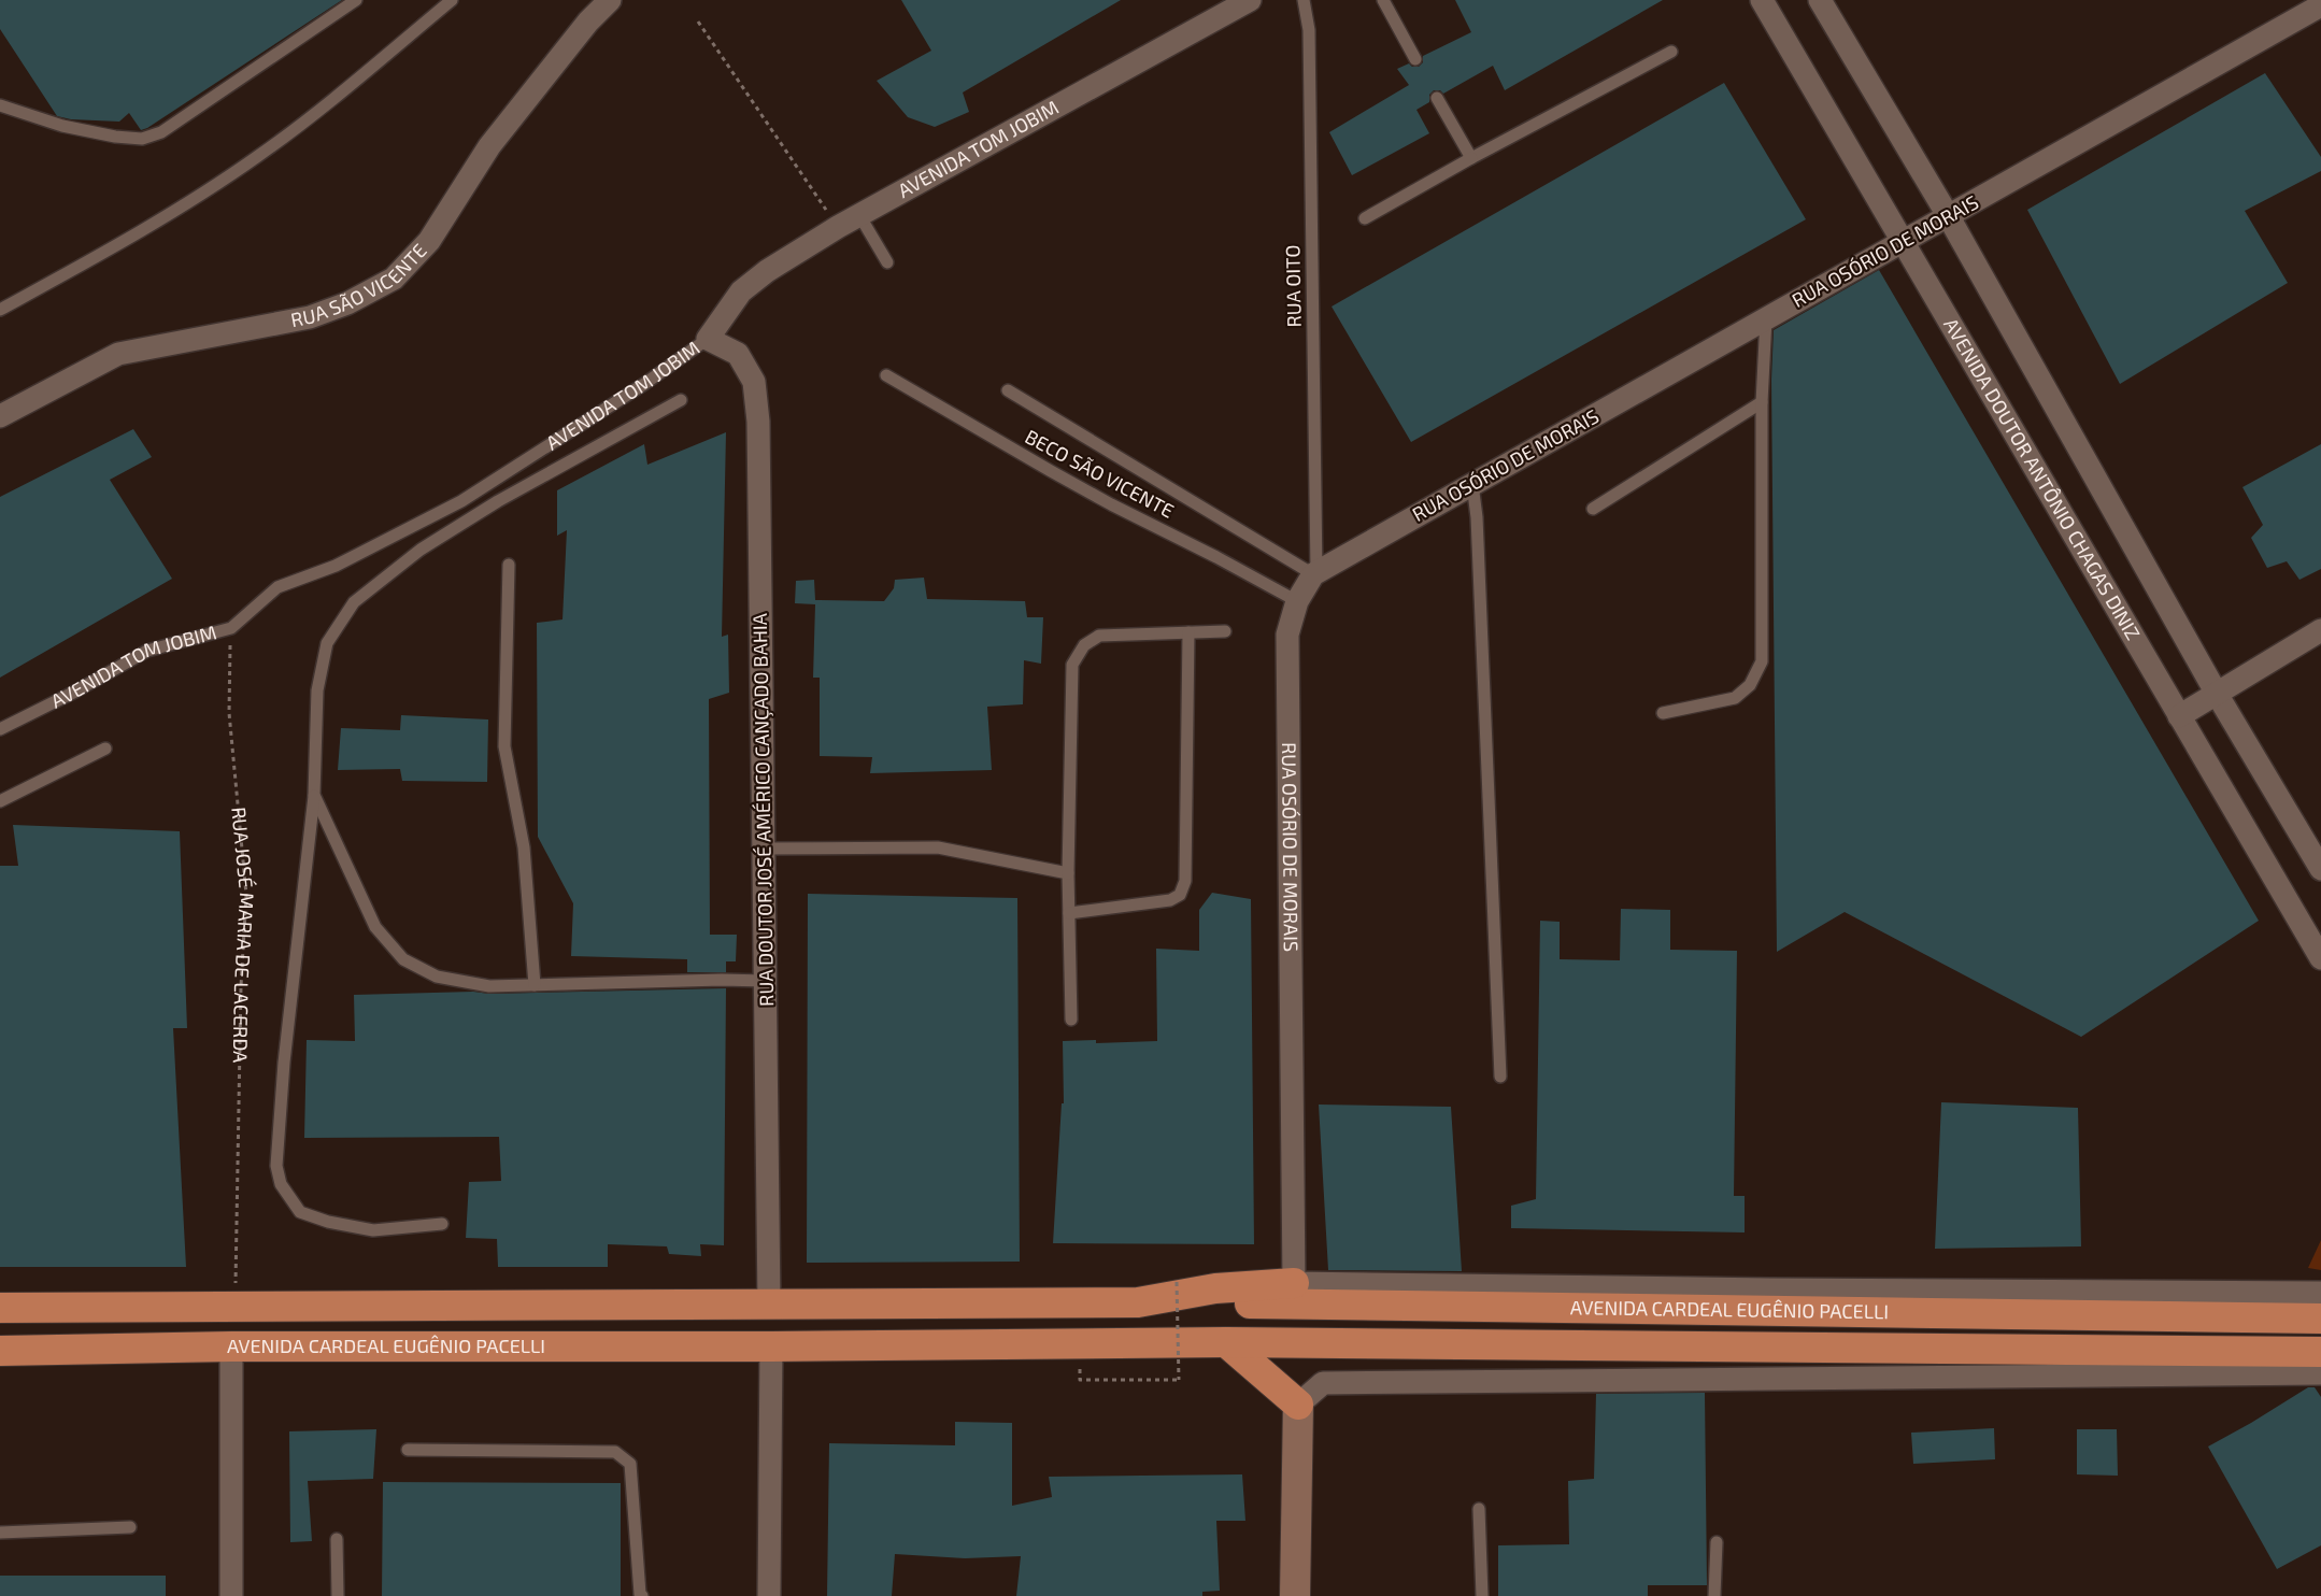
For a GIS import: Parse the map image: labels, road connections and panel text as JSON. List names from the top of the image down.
{
  "streets": {
    "highway": ["AVENIDA CARDEAL EUGÊNIO PACELLI"],
    "street": [
      "AVENIDA TOM JOBIM",
      "RUA OSÓRIO DE MORAIS",
      "RUA SÃO VICENTE",
      "AVENIDA DOUTOR ANTÔNIO CHAGAS DINIZ",
      "RUA DOUTOR JOSÉ AMÉRICO CANÇADO BAHIA"
    ],
    "lane": ["RUA OITO", "BECO SÃO VICENTE"],
    "path": ["RUA JOSÉ MARIA DE LACERDA"]
  },
  "crossings": [
    ["AVENIDA TOM JOBIM", "RUA DOUTOR JOSÉ AMÉRICO CANÇADO BAHIA"],
    ["AVENIDA TOM JOBIM", "RUA JOSÉ MARIA DE LACERDA"],
    ["RUA OSÓRIO DE MORAIS", "RUA OITO"],
    ["RUA OSÓRIO DE MORAIS", "BECO SÃO VICENTE"],
    ["RUA OSÓRIO DE MORAIS", "AVENIDA DOUTOR ANTÔNIO CHAGAS DINIZ"],
    ["RUA OSÓRIO DE MORAIS", "AVENIDA CARDEAL EUGÊNIO PACELLI"]
  ]
}
